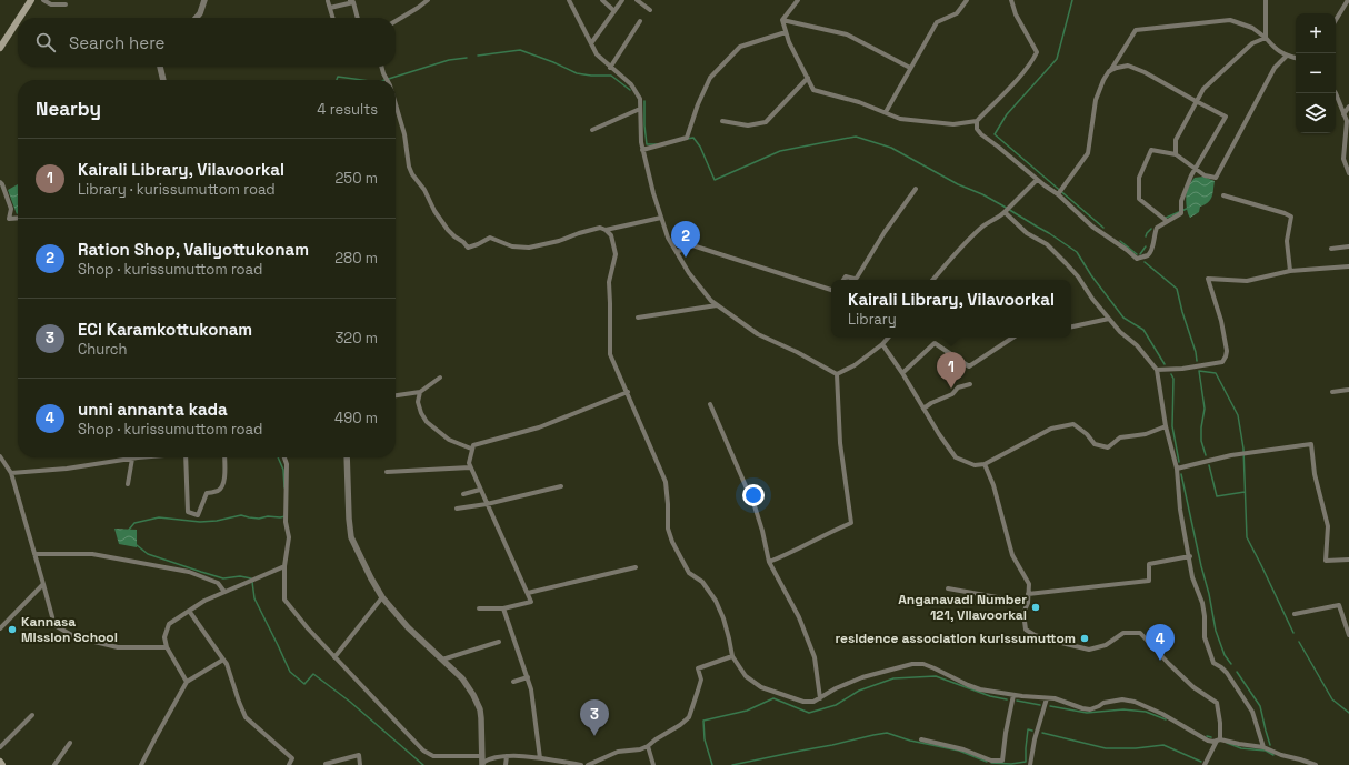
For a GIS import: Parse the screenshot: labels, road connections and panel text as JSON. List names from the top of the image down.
{
  "places": ["Anganavadi Number 121, Vilavoorkal", "Kannasa Mission School", "residence association kurissumuttom"],
  "page": {
    "map_buttons": ["+", "−"],
    "search": "Search here",
    "heading": ["Nearby", "4 results"],
    "list": [
      {
        "mark": "1",
        "name": "Kairali Library, Vilavoorkal",
        "note": "Library · kurissumuttom road",
        "value": "250 m"
      },
      {
        "mark": "2",
        "name": "Ration Shop, Valiyottukonam",
        "note": "Shop · kurissumuttom road",
        "value": "280 m"
      },
      {
        "mark": "3",
        "name": "ECI Karamkottukonam",
        "note": "Church",
        "value": "320 m"
      },
      {
        "mark": "4",
        "name": "unni annanta kada",
        "note": "Shop · kurissumuttom road",
        "value": "490 m"
      }
    ],
    "pins": [
      "2",
      "1",
      "4",
      "3"
    ],
    "popup": ["Kairali Library, Vilavoorkal", "Library"]
  }
}
